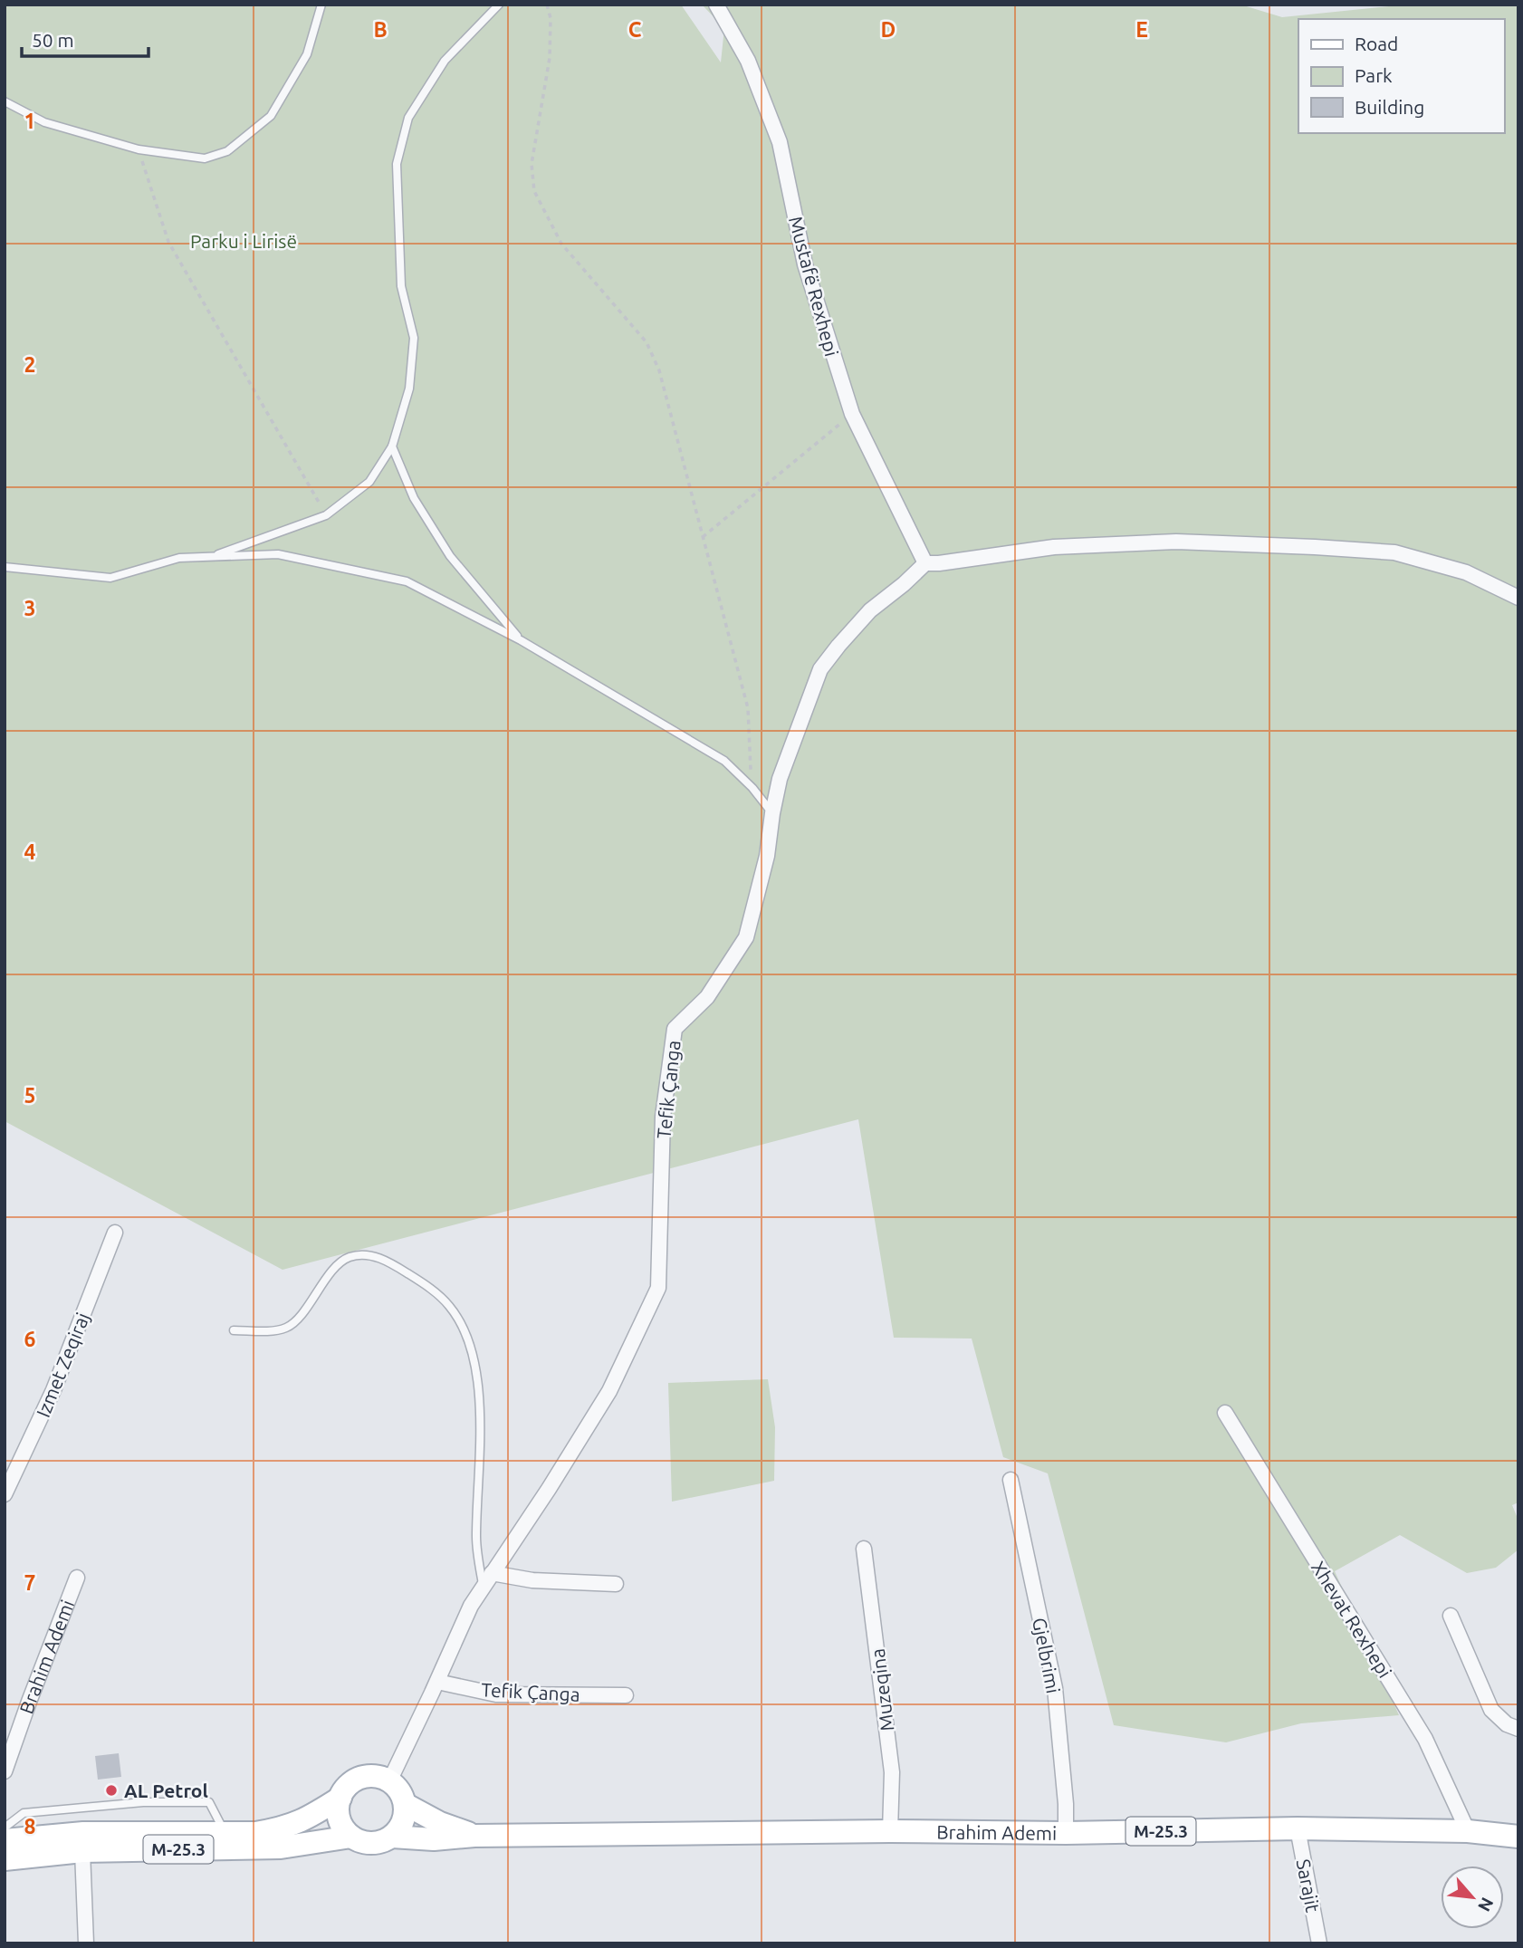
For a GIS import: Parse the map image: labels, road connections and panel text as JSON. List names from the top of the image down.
{
  "streets": {
    "main road": ["Brahim Ademi", "M-25.3"],
    "street": [
      "Mustafë Rexhepi",
      "Tefik Çanga",
      "Izmet Zeqiraj",
      "Xhevat Rexhepi",
      "Gjelbrimi",
      "Muzeqina",
      "Sarajit"
    ]
  },
  "crossings": [
    ["Mustafë Rexhepi", "Tefik Çanga"],
    ["Tefik Çanga", "Brahim Ademi"],
    ["Tefik Çanga", "M-25.3"],
    ["Xhevat Rexhepi", "Brahim Ademi"],
    ["Gjelbrimi", "Brahim Ademi"],
    ["Brahim Ademi", "Muzeqina"],
    ["Brahim Ademi", "M-25.3"],
    ["Brahim Ademi", "Sarajit"]
  ],
  "parks": ["Parku i Lirisë"],
  "places": ["AL Petrol"],
  "legend": ["Road", "Park", "Building"],
  "scale_bar": "50 m",
  "north": "bottom right",
  "grid": {
    "columns": [
      "B",
      "C",
      "D",
      "E"
    ],
    "rows": [
      "1",
      "2",
      "3",
      "4",
      "5",
      "6",
      "7",
      "8"
    ]
  }
}
